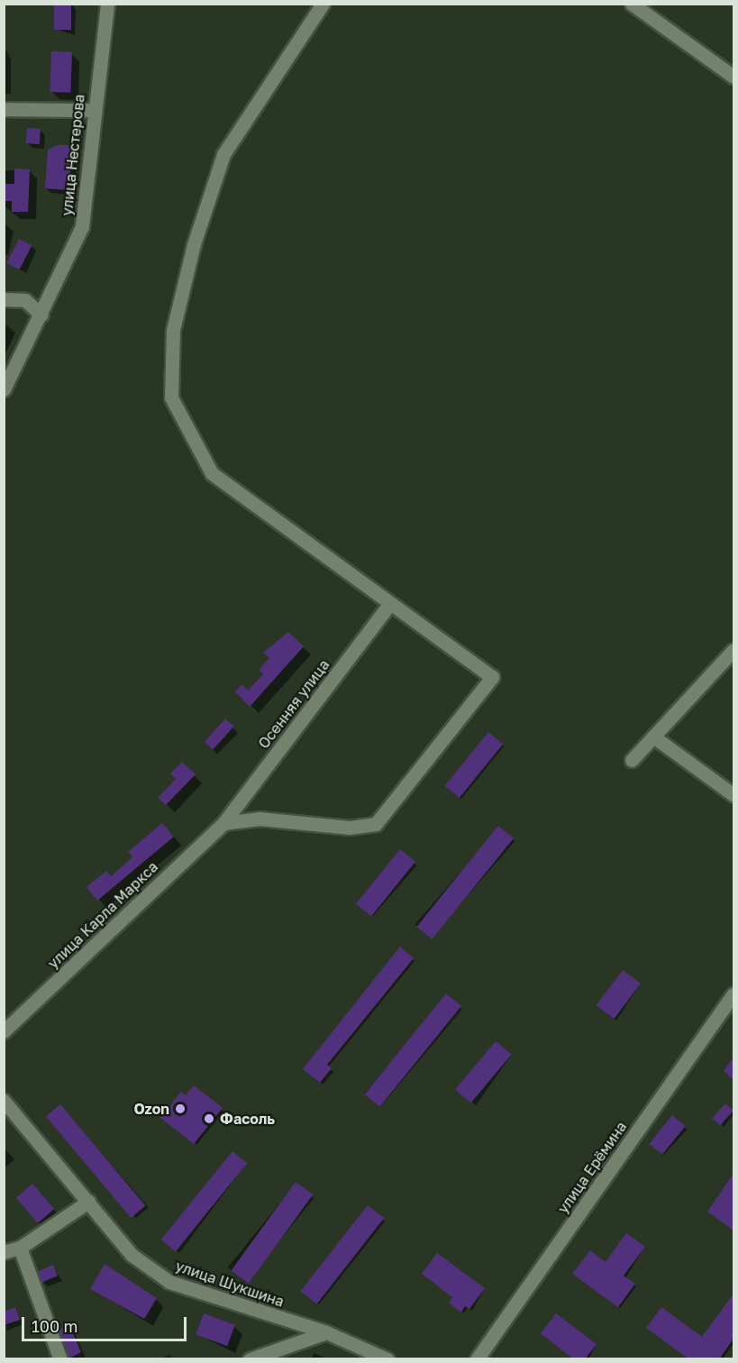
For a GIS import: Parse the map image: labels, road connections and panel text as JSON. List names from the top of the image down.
{
  "streets": {
    "street": [
      "улица Нестерова",
      "Осенняя улица",
      "улица Карла Маркса",
      "улица Ерёмина",
      "улица Шукшина"
    ]
  },
  "crossings": [
    ["Осенняя улица", "улица Карла Маркса"]
  ],
  "places": ["Ozon", "Фасоль"],
  "scale_bar": "100 m"
}
